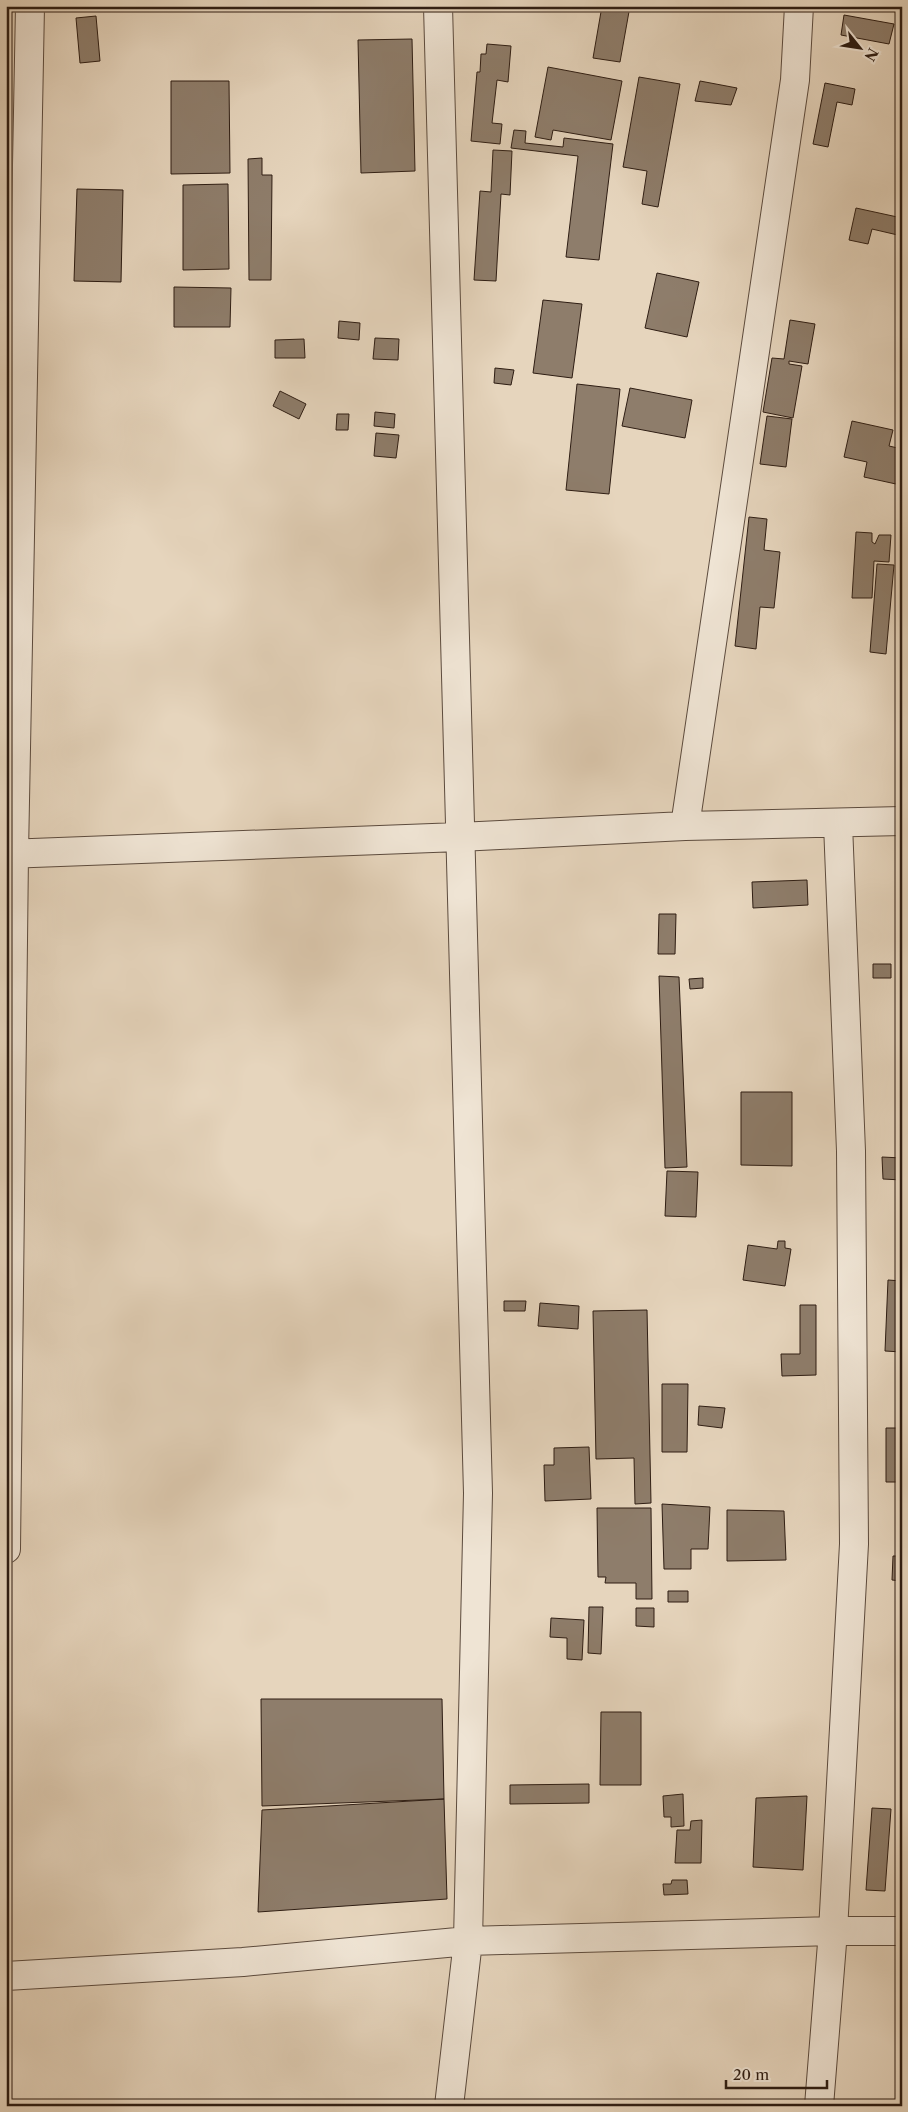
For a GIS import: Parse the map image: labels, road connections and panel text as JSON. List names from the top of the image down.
{
  "scale_bar": "20 m",
  "north": "bottom right"
}
